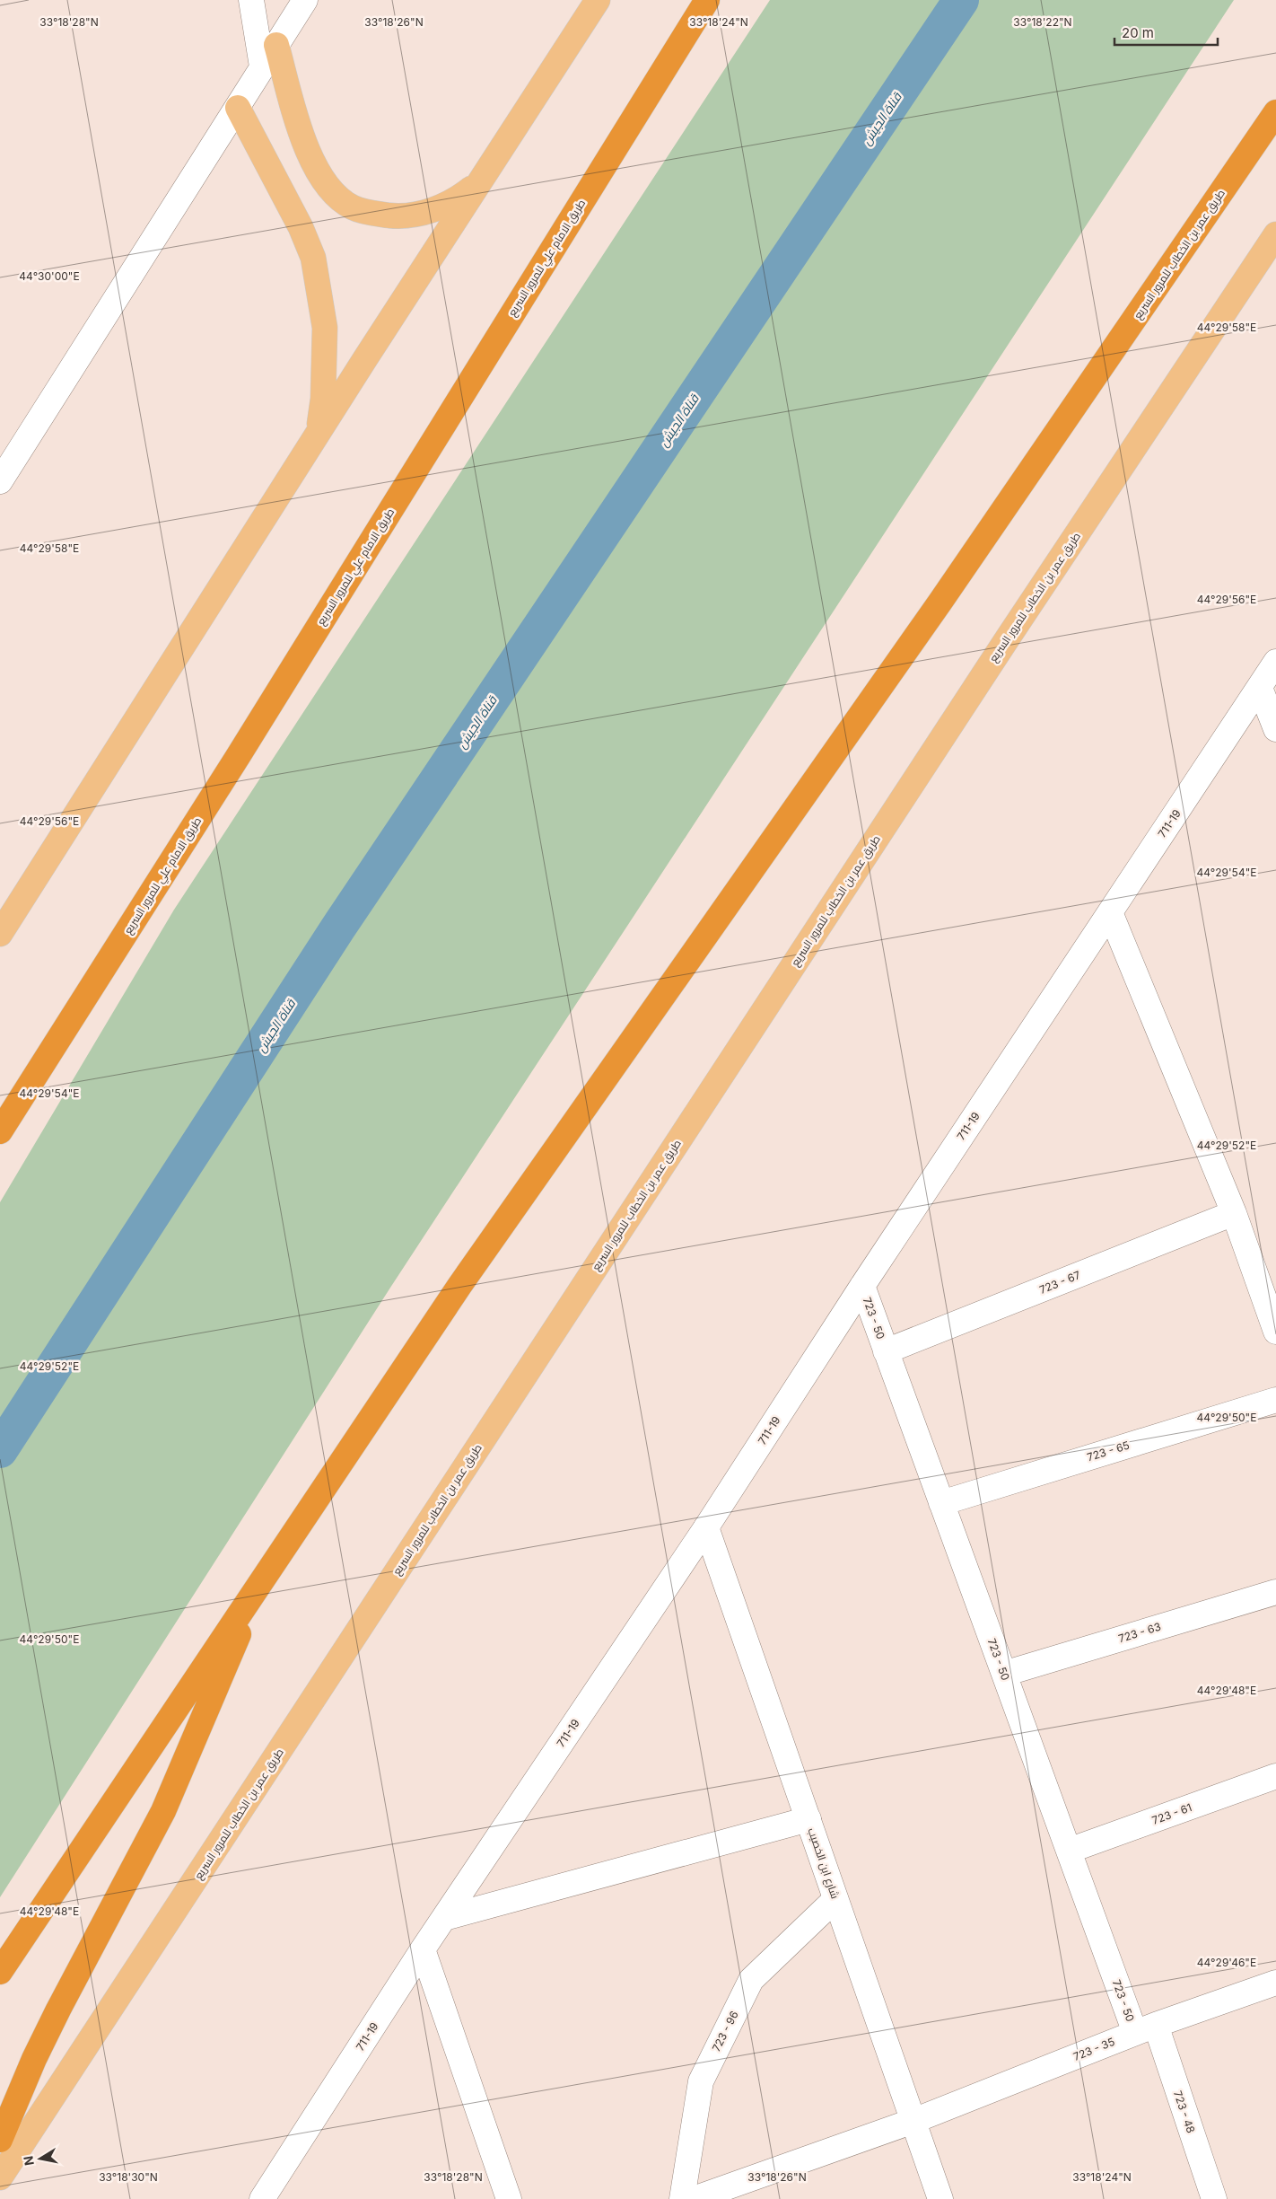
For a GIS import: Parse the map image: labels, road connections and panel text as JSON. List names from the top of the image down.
{
  "streets": {
    "highway": ["طريق عمر بن الخطاب للمرور السريع", "طريق الامام علي للمرور السريع"],
    "street": [
      "711-19",
      "723 - 67",
      "723 - 50",
      "723 - 65",
      "723 - 63",
      "723 - 61",
      "شارع ابن الخصيب",
      "723 - 96",
      "723 - 35",
      "723 - 48"
    ]
  },
  "crossings": [
    ["711-19", "723 - 50"],
    ["711-19", "شارع ابن الخصيب"],
    ["723 - 67", "723 - 50"],
    ["723 - 50", "723 - 65"],
    ["723 - 50", "723 - 63"],
    ["723 - 50", "723 - 61"],
    ["723 - 50", "723 - 35"],
    ["723 - 50", "723 - 48"],
    ["شارع ابن الخصيب", "723 - 96"],
    ["شارع ابن الخصيب", "723 - 35"],
    ["723 - 35", "723 - 48"]
  ],
  "water": ["قناة الجيش"],
  "scale_bar": "20 m",
  "north": "left",
  "coordinates": [
    "33°18'28\"N",
    "33°18'26\"N",
    "33°18'24\"N",
    "33°18'22\"N",
    "44°30'00\"E",
    "44°29'58\"E",
    "44°29'56\"E",
    "44°29'54\"E",
    "44°29'52\"E",
    "44°29'50\"E",
    "44°29'48\"E",
    "44°29'46\"E",
    "33°18'30\"N"
  ]
}
